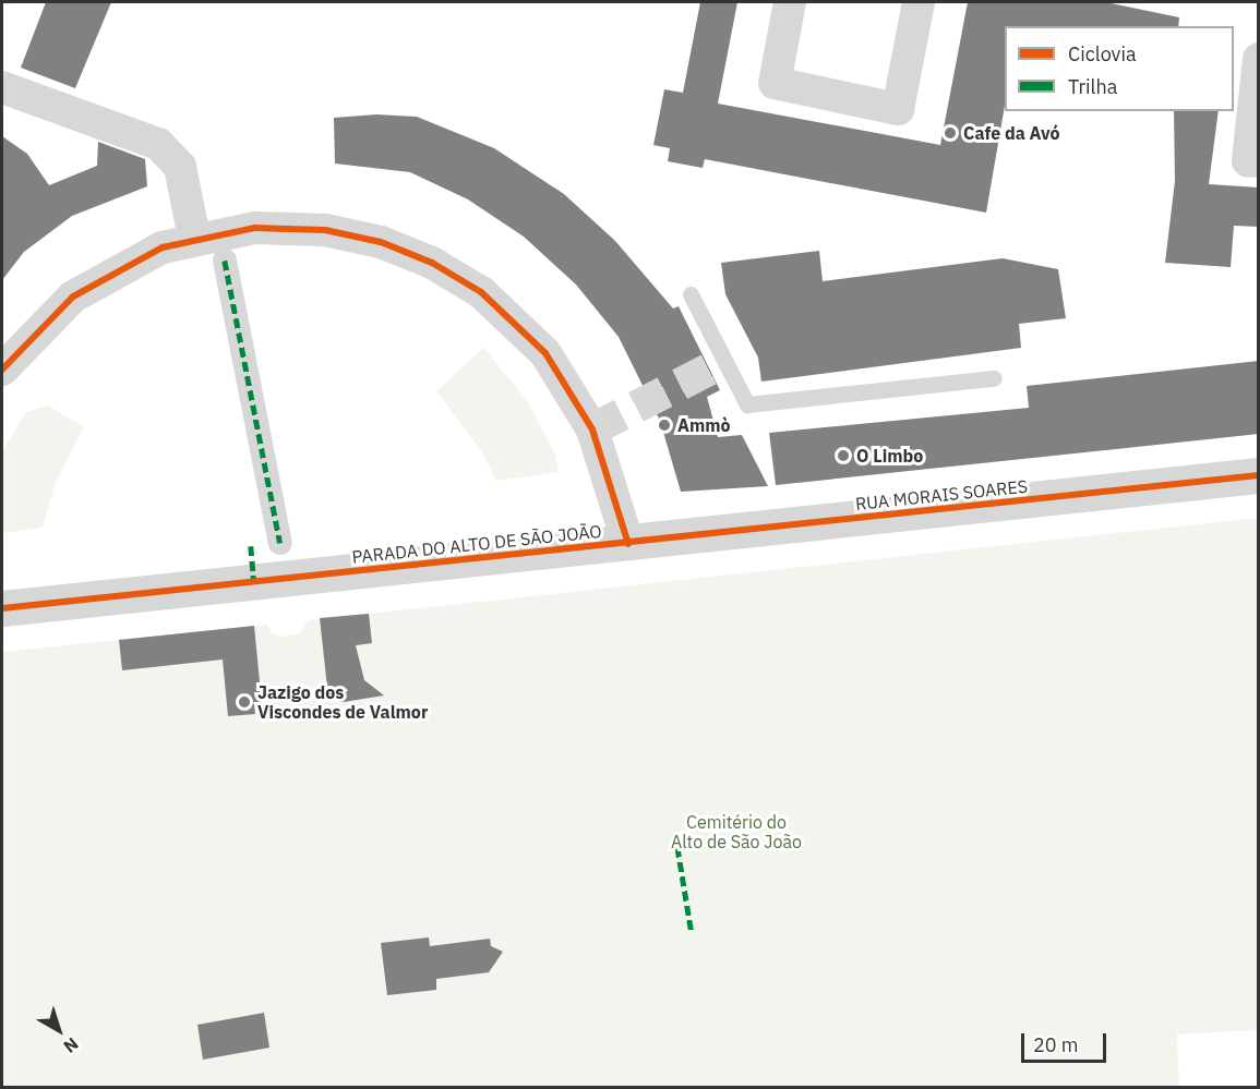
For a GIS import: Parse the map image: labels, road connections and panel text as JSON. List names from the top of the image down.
{
  "streets": {
    "street": ["RUA MORAIS SOARES", "PARADA DO ALTO DE SÃO JOÃO"]
  },
  "crossings": [
    ["RUA MORAIS SOARES", "PARADA DO ALTO DE SÃO JOÃO"]
  ],
  "parks": ["Cemitério do Alto de São João"],
  "places": [
    "Cafe da Avó",
    "Ammò",
    "O Limbo",
    "Jazigo dos Viscondes de Valmor"
  ],
  "legend": ["Ciclovia", "Trilha"],
  "scale_bar": "20 m",
  "north": "bottom right"
}
